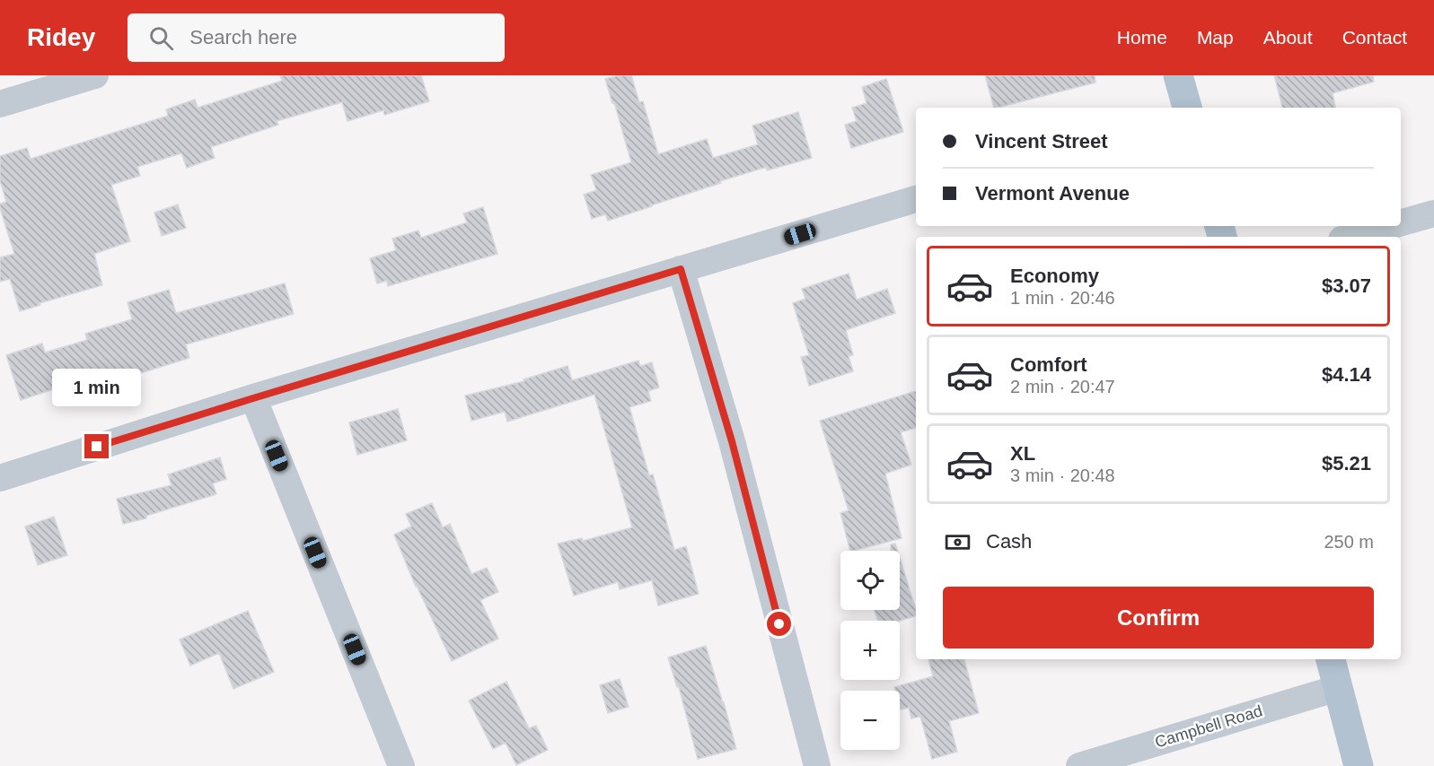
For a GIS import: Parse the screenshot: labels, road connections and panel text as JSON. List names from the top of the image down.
{
  "streets": {
    "street": ["Campbell Road"]
  },
  "page": {
    "header": "Ridey",
    "search": "Search here",
    "nav": [
      "Home",
      "Map",
      "About",
      "Contact"
    ],
    "banner": ["Vincent Street", "Vermont Avenue"],
    "list": [
      {
        "name": "Economy",
        "note": "1 min · 20:46",
        "value": "$3.07"
      },
      {
        "name": "Comfort",
        "note": "2 min · 20:47",
        "value": "$4.14"
      },
      {
        "name": "XL",
        "note": "3 min · 20:48",
        "value": "$5.21"
      }
    ],
    "bubble": "1 min",
    "pay": ["Cash", "250 m"],
    "map_buttons": ["+", "−"],
    "buttons": "Confirm"
  }
}
